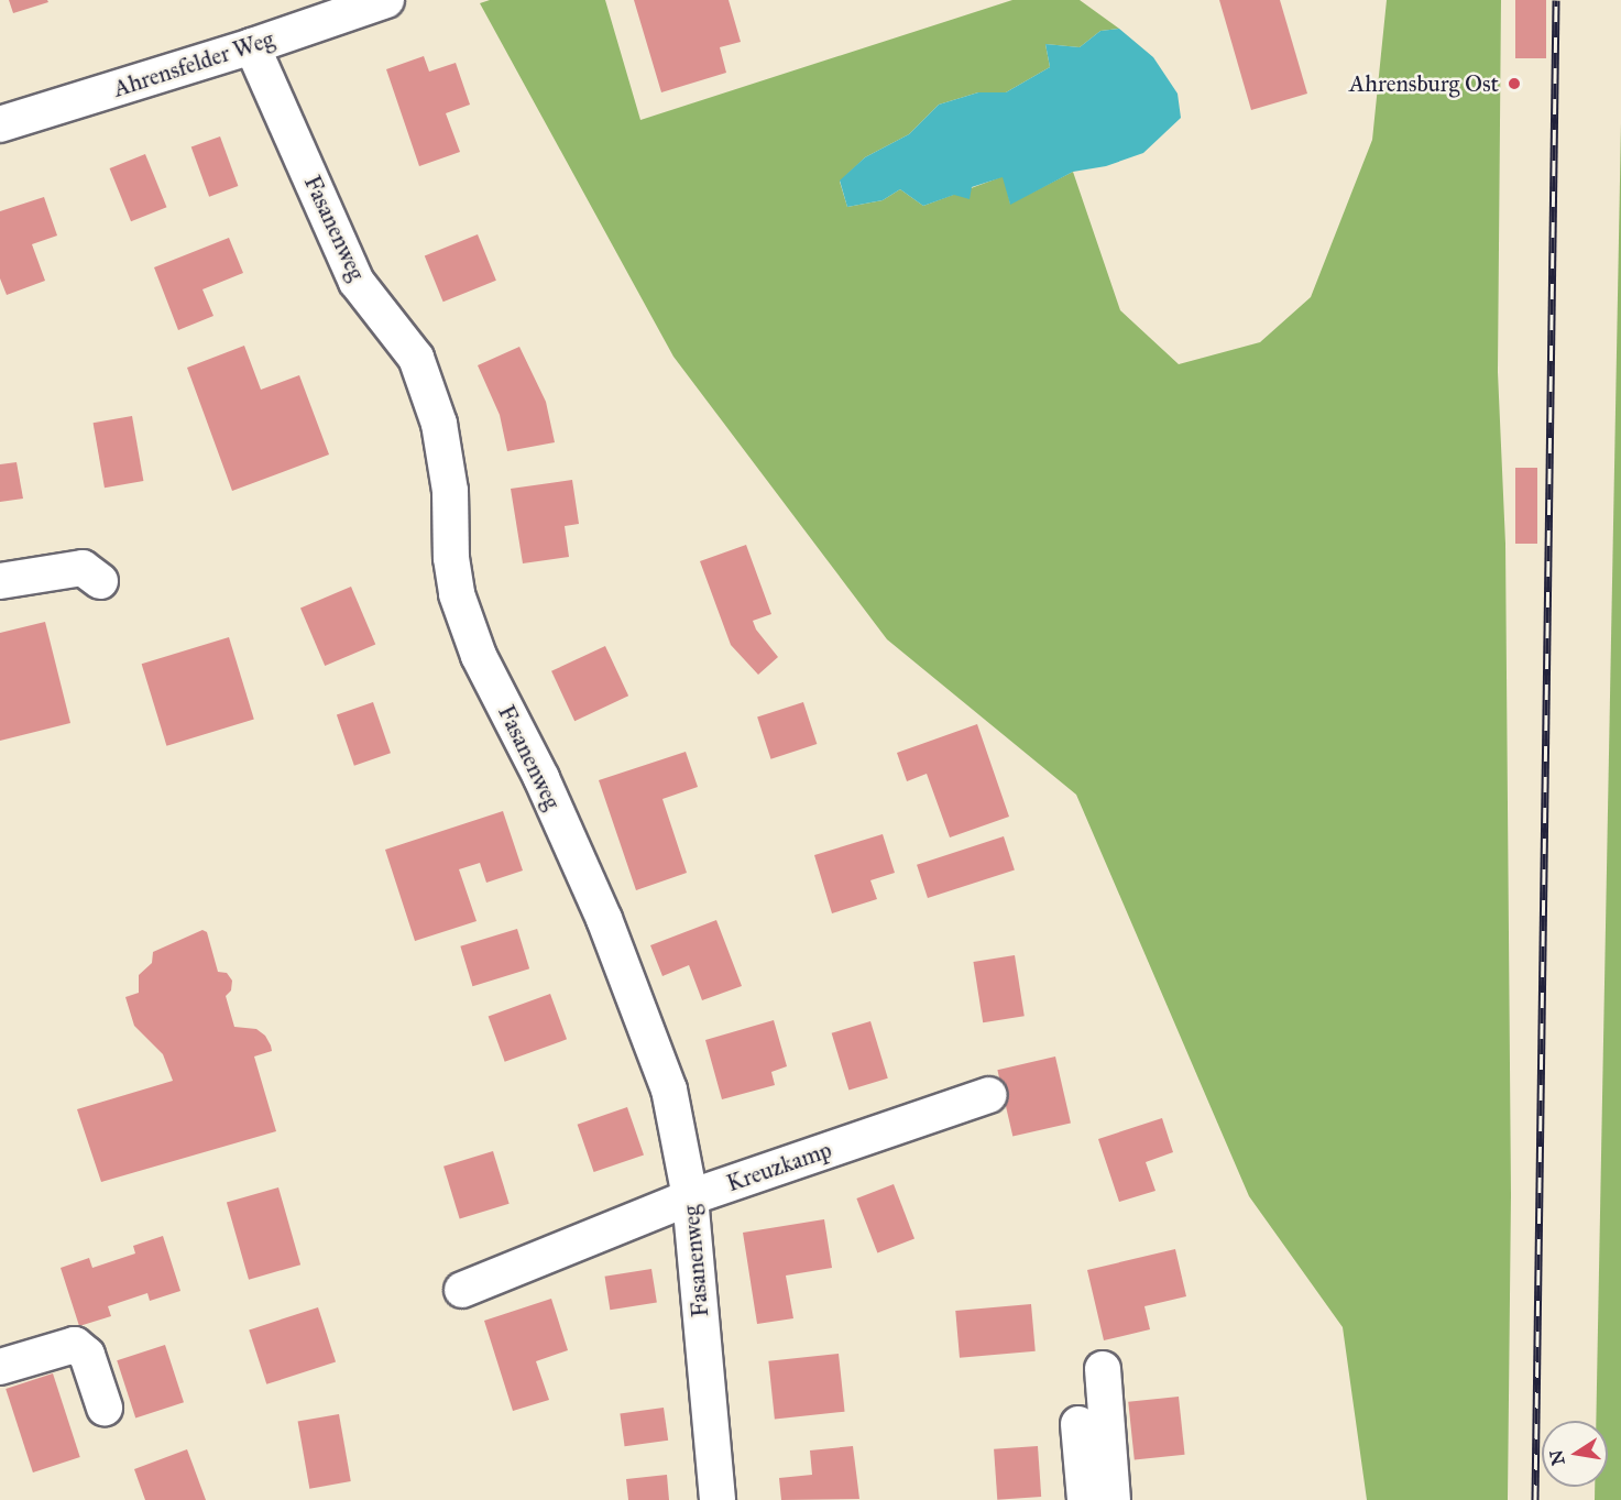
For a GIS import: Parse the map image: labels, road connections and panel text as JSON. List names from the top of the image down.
{
  "streets": {
    "street": ["Ahrensfelder Weg", "Fasanenweg", "Kreuzkamp"]
  },
  "crossings": [
    ["Ahrensfelder Weg", "Fasanenweg"],
    ["Fasanenweg", "Kreuzkamp"]
  ],
  "places": ["Ahrensburg Ost"],
  "north": "left"
}
